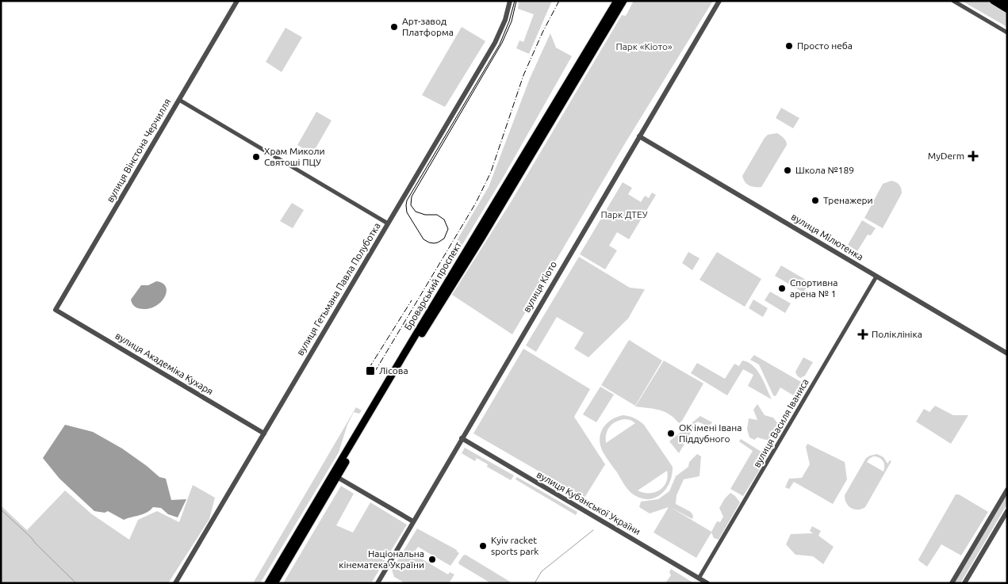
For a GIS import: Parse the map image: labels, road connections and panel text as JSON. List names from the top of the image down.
{
  "streets": {
    "highway": ["Броварський проспект"],
    "street": [
      "вулиця Вінстона Черчилля",
      "вулиця Мілютенка",
      "вулиця Кіото",
      "вулиця Гетьмана Павла Полуботка",
      "вулиця Академіка Кухаря",
      "вулиця Василя Іваниса",
      "вулиця Кубанської України"
    ]
  },
  "crossings": [
    ["вулиця Вінстона Черчилля", "вулиця Академіка Кухаря"],
    ["вулиця Мілютенка", "вулиця Кіото"],
    ["вулиця Мілютенка", "вулиця Василя Іваниса"],
    ["вулиця Кіото", "вулиця Кубанської України"],
    ["вулиця Гетьмана Павла Полуботка", "вулиця Академіка Кухаря"],
    ["вулиця Василя Іваниса", "вулиця Кубанської України"]
  ],
  "parks": ["Парк «Кіото»", "Парк ДТЕУ"],
  "places": {
    "other": [
      "Арт-завод Платформа",
      "Просто неба",
      "Храм Миколи Святоші ПЦУ",
      "Школа №189",
      "Тренажери",
      "Спортивна арена № 1",
      "ОК імені Івана Піддубного",
      "Kyiv racket sports park",
      "Національна кінематека України"
    ],
    "health": ["MyDerm", "Поліклініка"],
    "transit": ["Лісова"]
  }
}
